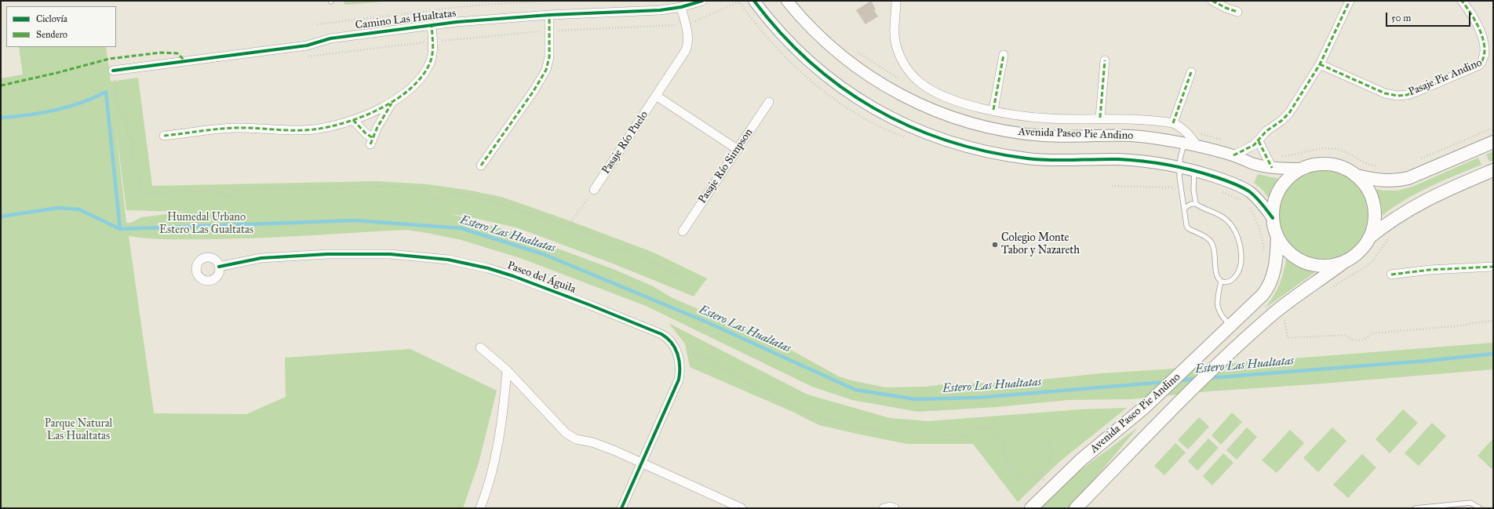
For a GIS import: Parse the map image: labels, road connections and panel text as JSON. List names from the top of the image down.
{
  "streets": {
    "main road": ["Avenida Paseo Pie Andino"],
    "street": [
      "Camino Las Hualtatas",
      "Pasaje Pie Andino",
      "Pasaje Río Puelo",
      "Pasaje Río Simpson",
      "Paseo del Águila"
    ]
  },
  "crossings": [
    ["Camino Las Hualtatas", "Pasaje Río Puelo"]
  ],
  "water": ["Estero Las Hualtatas"],
  "parks": ["Humedal Urbano Estero Las Gualtatas", "Parque Natural Las Hualtatas"],
  "places": ["Colegio Monte Tabor y Nazareth"],
  "legend": ["Ciclovía", "Sendero"],
  "scale_bar": "50 m"
}
